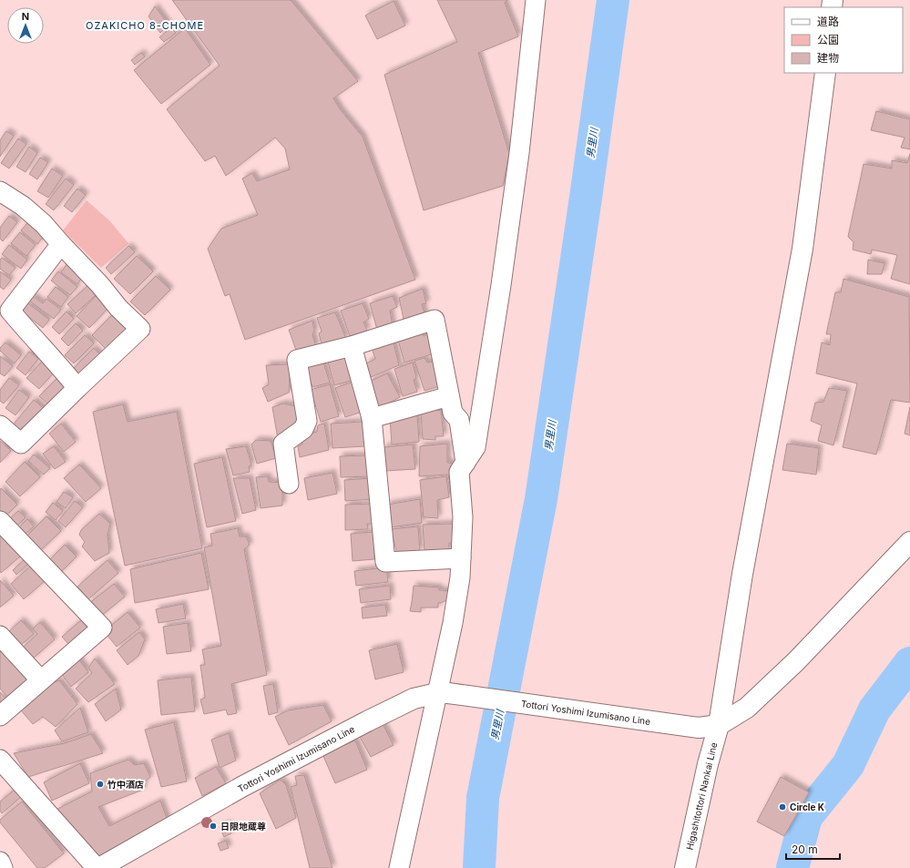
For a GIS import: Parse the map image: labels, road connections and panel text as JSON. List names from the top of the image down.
{
  "streets": {
    "main road": ["Tottori Yoshimi Izumisano Line", "Higashitottori Nankai Line"]
  },
  "crossings": [
    ["Tottori Yoshimi Izumisano Line", "Higashitottori Nankai Line"]
  ],
  "districts": ["OZAKICHO 8-CHOME"],
  "water": ["男里川"],
  "places": ["竹中酒店", "Circle K", "日限地蔵尊"],
  "legend": ["道路", "公園", "建物"],
  "scale_bar": "20 m",
  "north": "top"
}
